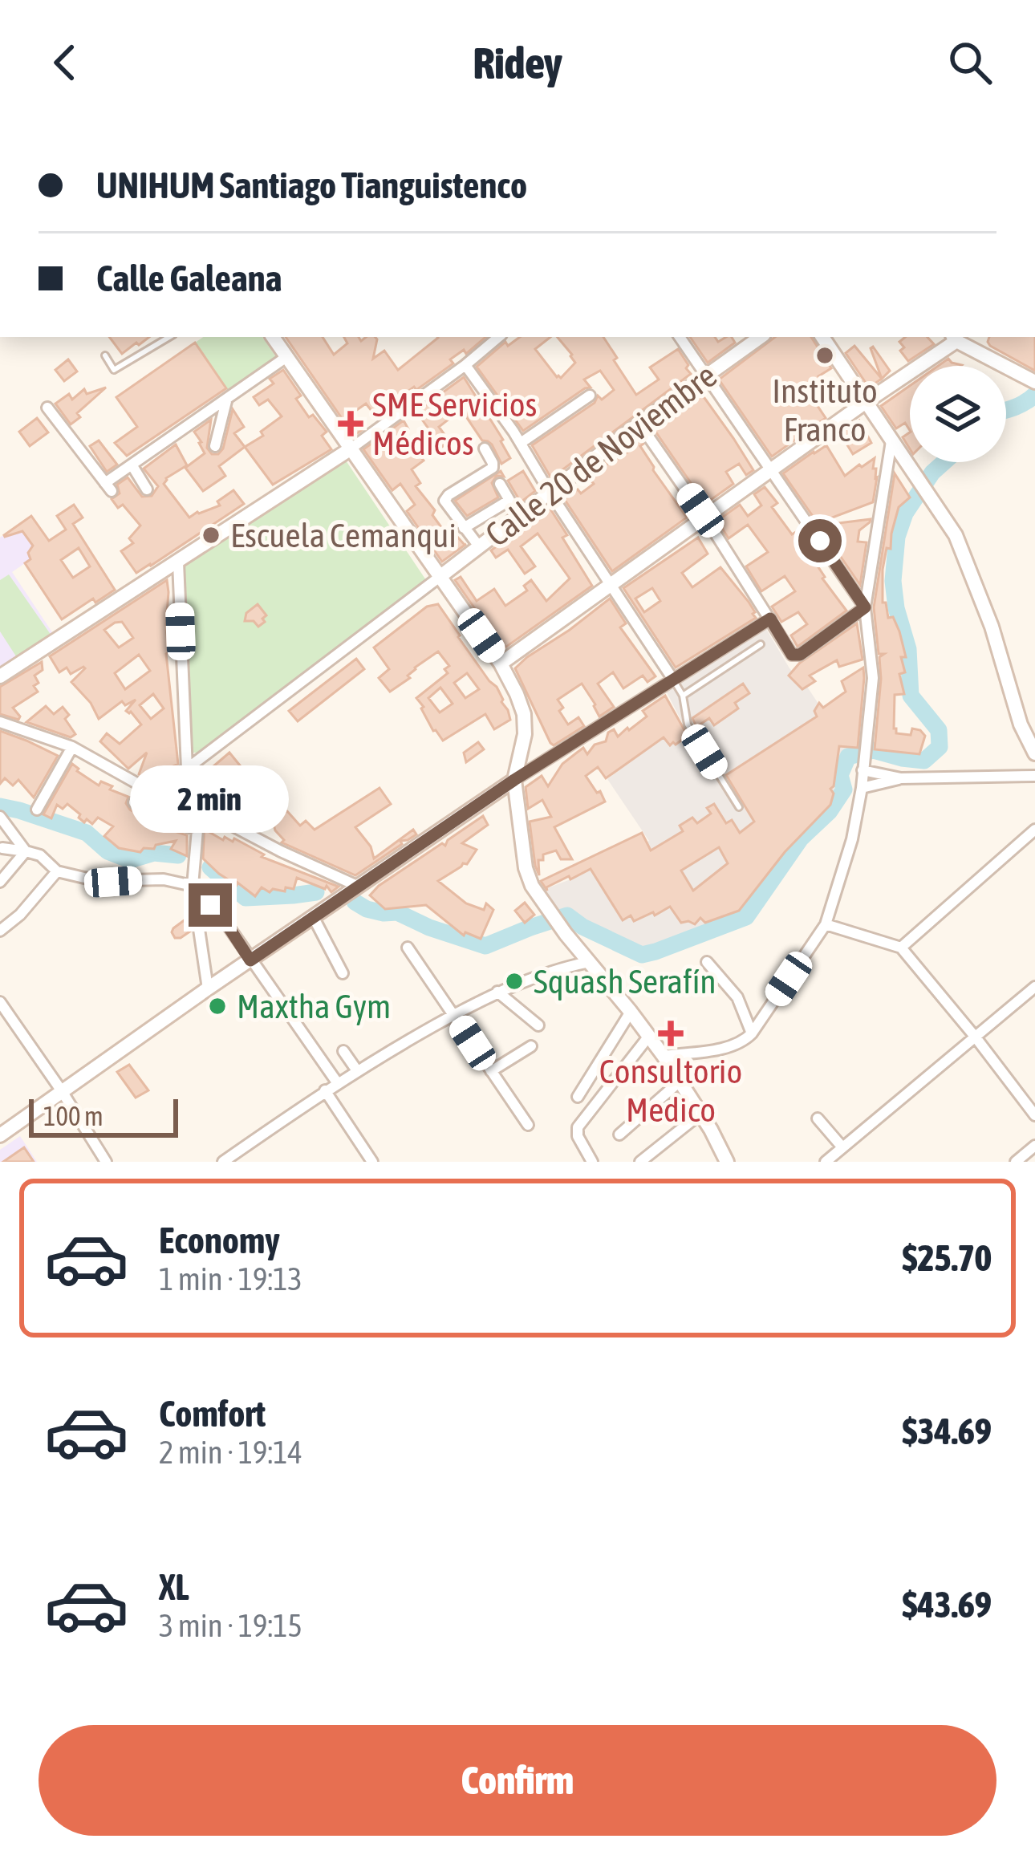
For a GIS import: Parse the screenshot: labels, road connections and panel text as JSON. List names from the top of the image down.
{
  "streets": {
    "main road": ["Calle 20 de Noviembre"]
  },
  "places": {
    "other": [
      "Instituto Franco",
      "Escuela Cemanqui",
      "Squash Serafín",
      "Maxtha Gym"
    ],
    "health": ["SME Servicios Médicos", "Consultorio Medico"]
  },
  "scale_bar": "100 m",
  "page": {
    "header": "Ridey",
    "banner": ["UNIHUM Santiago Tianguistenco", "Calle Galeana"],
    "bubble": "2 min",
    "scale": "100 m",
    "list": [
      {
        "name": "Economy",
        "note": "1 min · 19:13",
        "value": "$25.70"
      },
      {
        "name": "Comfort",
        "note": "2 min · 19:14",
        "value": "$34.69"
      },
      {
        "name": "XL",
        "note": "3 min · 19:15",
        "value": "$43.69"
      }
    ],
    "buttons": "Confirm"
  }
}
